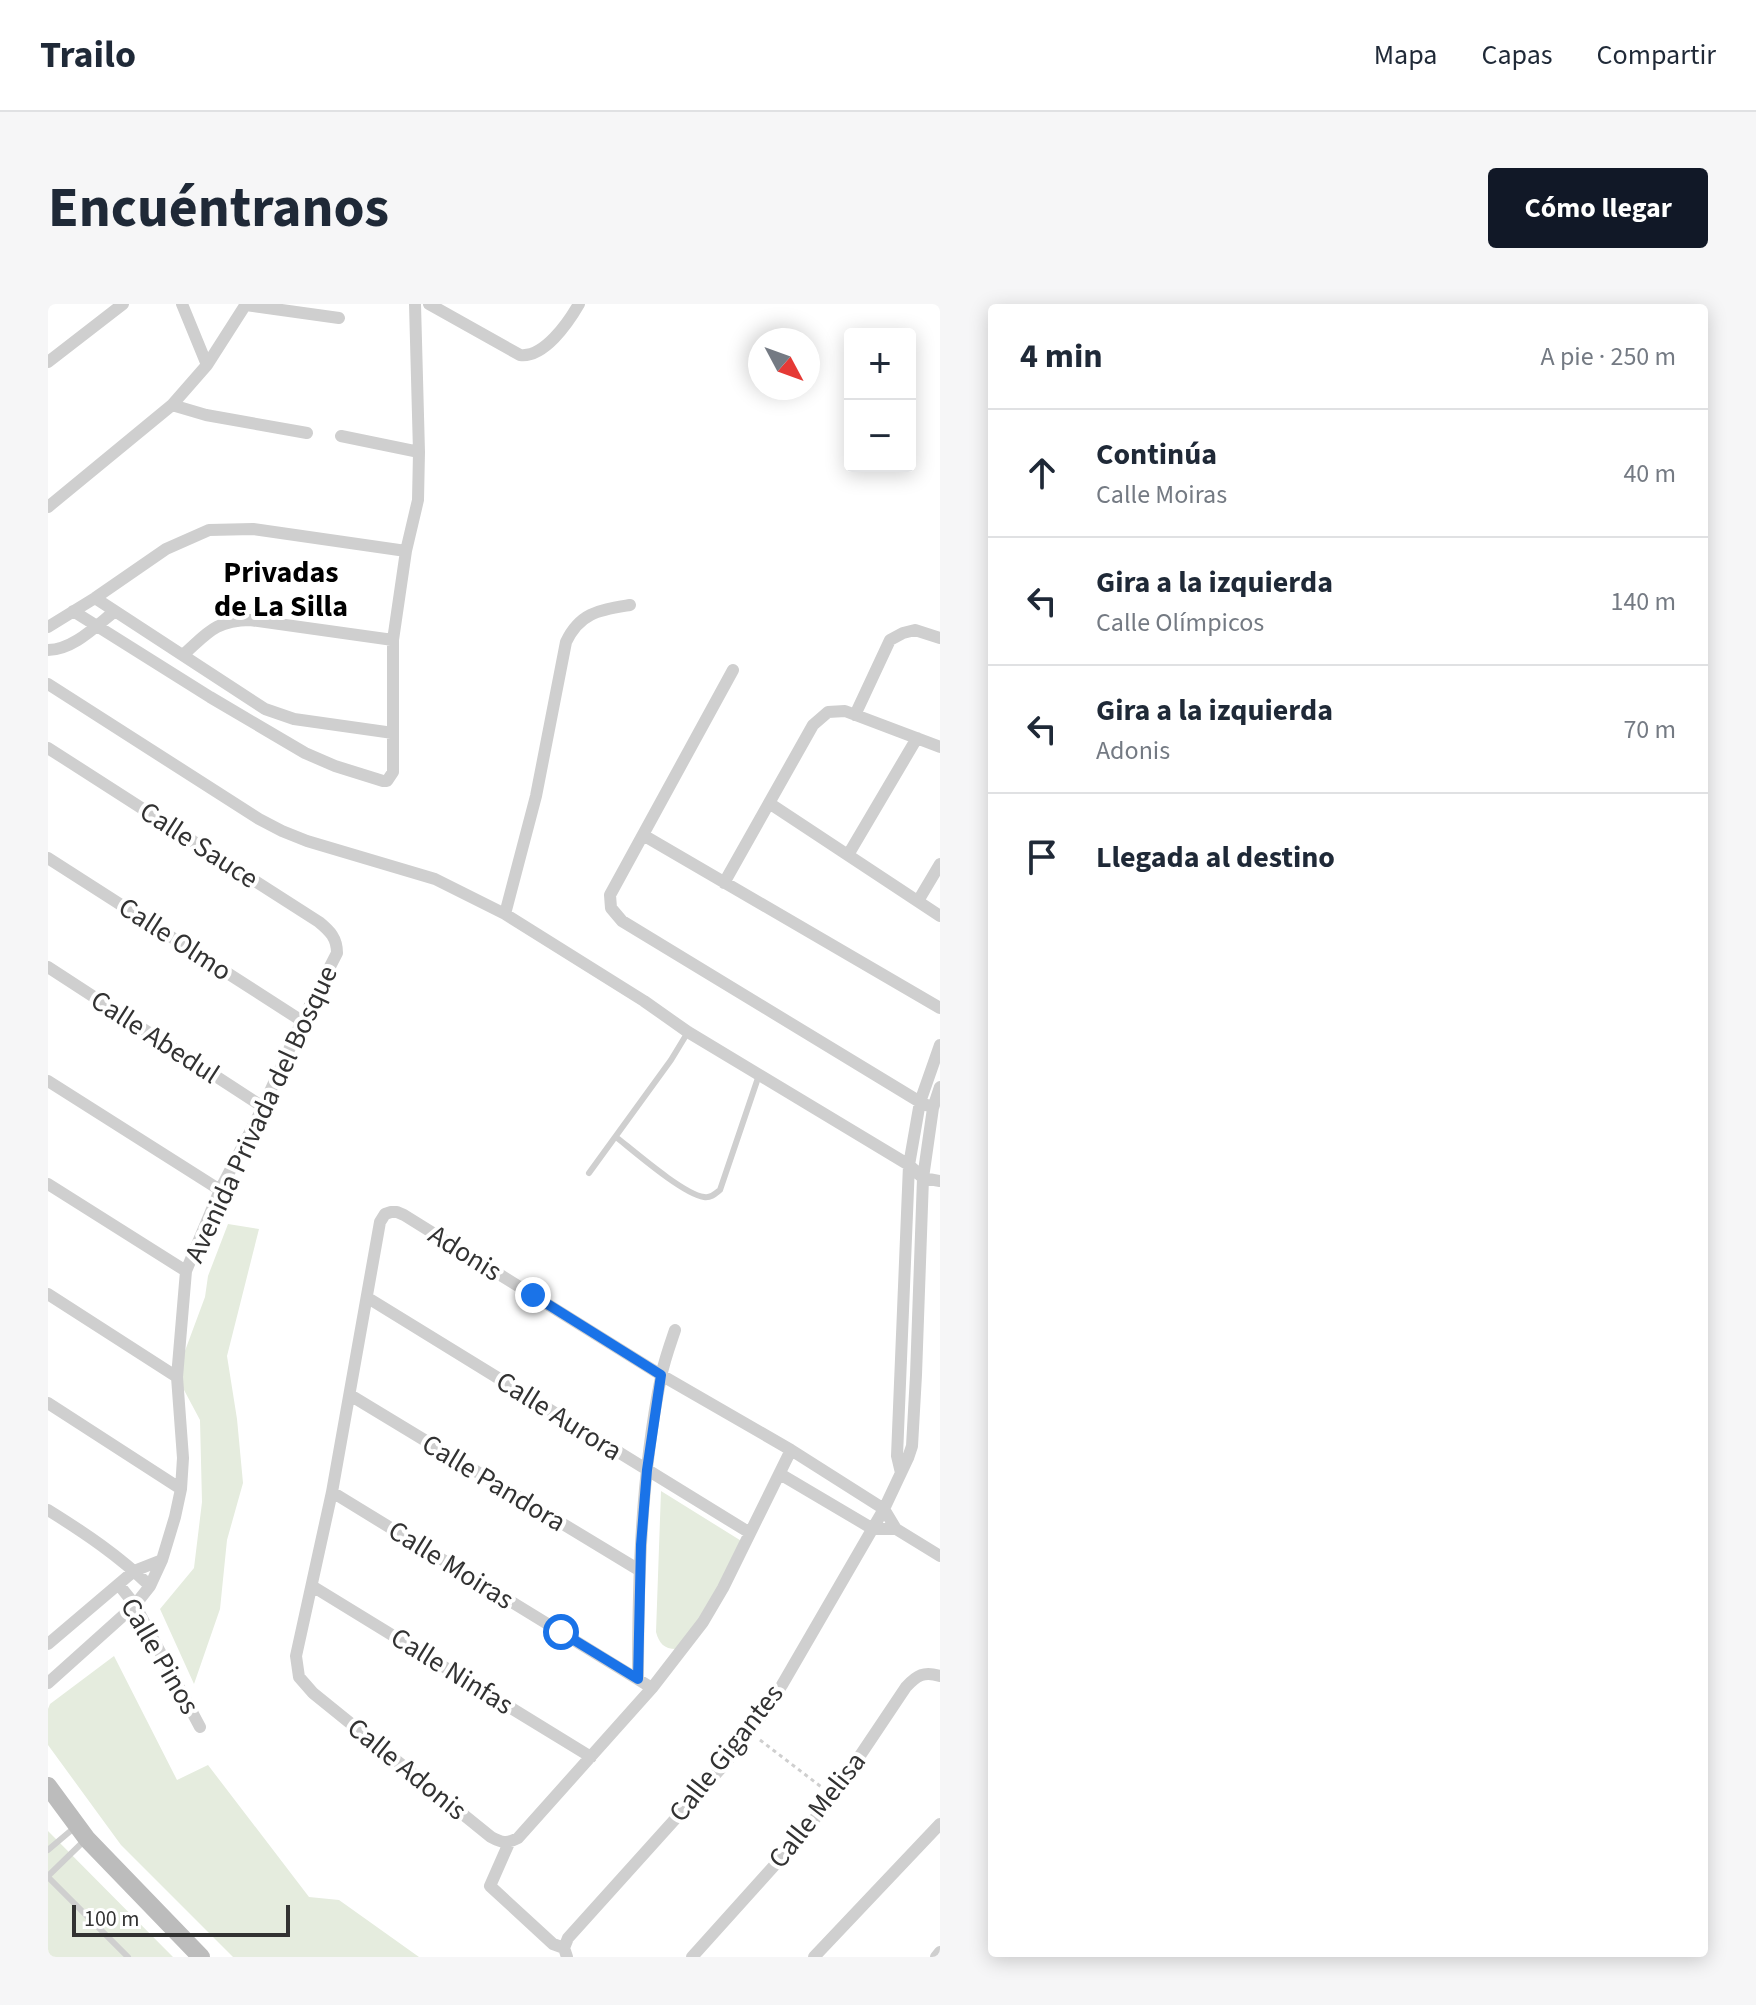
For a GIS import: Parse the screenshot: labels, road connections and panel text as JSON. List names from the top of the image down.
{
  "streets": {
    "street": [
      "Calle Sauce",
      "Calle Olmo",
      "Calle Abedul",
      "Avenida Privada del Bosque",
      "Adonis",
      "Calle Aurora",
      "Calle Pandora",
      "Calle Moiras",
      "Calle Pinos",
      "Calle Ninfas",
      "Calle Gigantes",
      "Calle Adonis",
      "Calle Melisa"
    ]
  },
  "crossings": [
    ["Calle Sauce", "Avenida Privada del Bosque"],
    ["Calle Olmo", "Avenida Privada del Bosque"],
    ["Calle Abedul", "Avenida Privada del Bosque"],
    ["Avenida Privada del Bosque", "Calle Pinos"],
    ["Adonis", "Calle Gigantes"],
    ["Adonis", "Calle Adonis"],
    ["Calle Aurora", "Calle Adonis"],
    ["Calle Pandora", "Calle Adonis"],
    ["Calle Moiras", "Calle Adonis"],
    ["Calle Ninfas", "Calle Adonis"]
  ],
  "districts": ["Privadas de La Silla"],
  "scale_bar": "100 m",
  "north": "bottom right",
  "page": {
    "header": "Trailo",
    "nav": ["Mapa", "Capas", "Compartir"],
    "buttons": "Cómo llegar",
    "title": "Encuéntranos",
    "heading": ["4 min", "A pie · 250 m"],
    "map_buttons": ["+", "−"],
    "list": [
      ["Continúa", "Calle Moiras", "40 m"],
      ["Gira a la izquierda", "Calle Olímpicos", "140 m"],
      ["Gira a la izquierda", "Adonis", "70 m"],
      "Llegada al destino"
    ],
    "scale": "100 m"
  }
}
